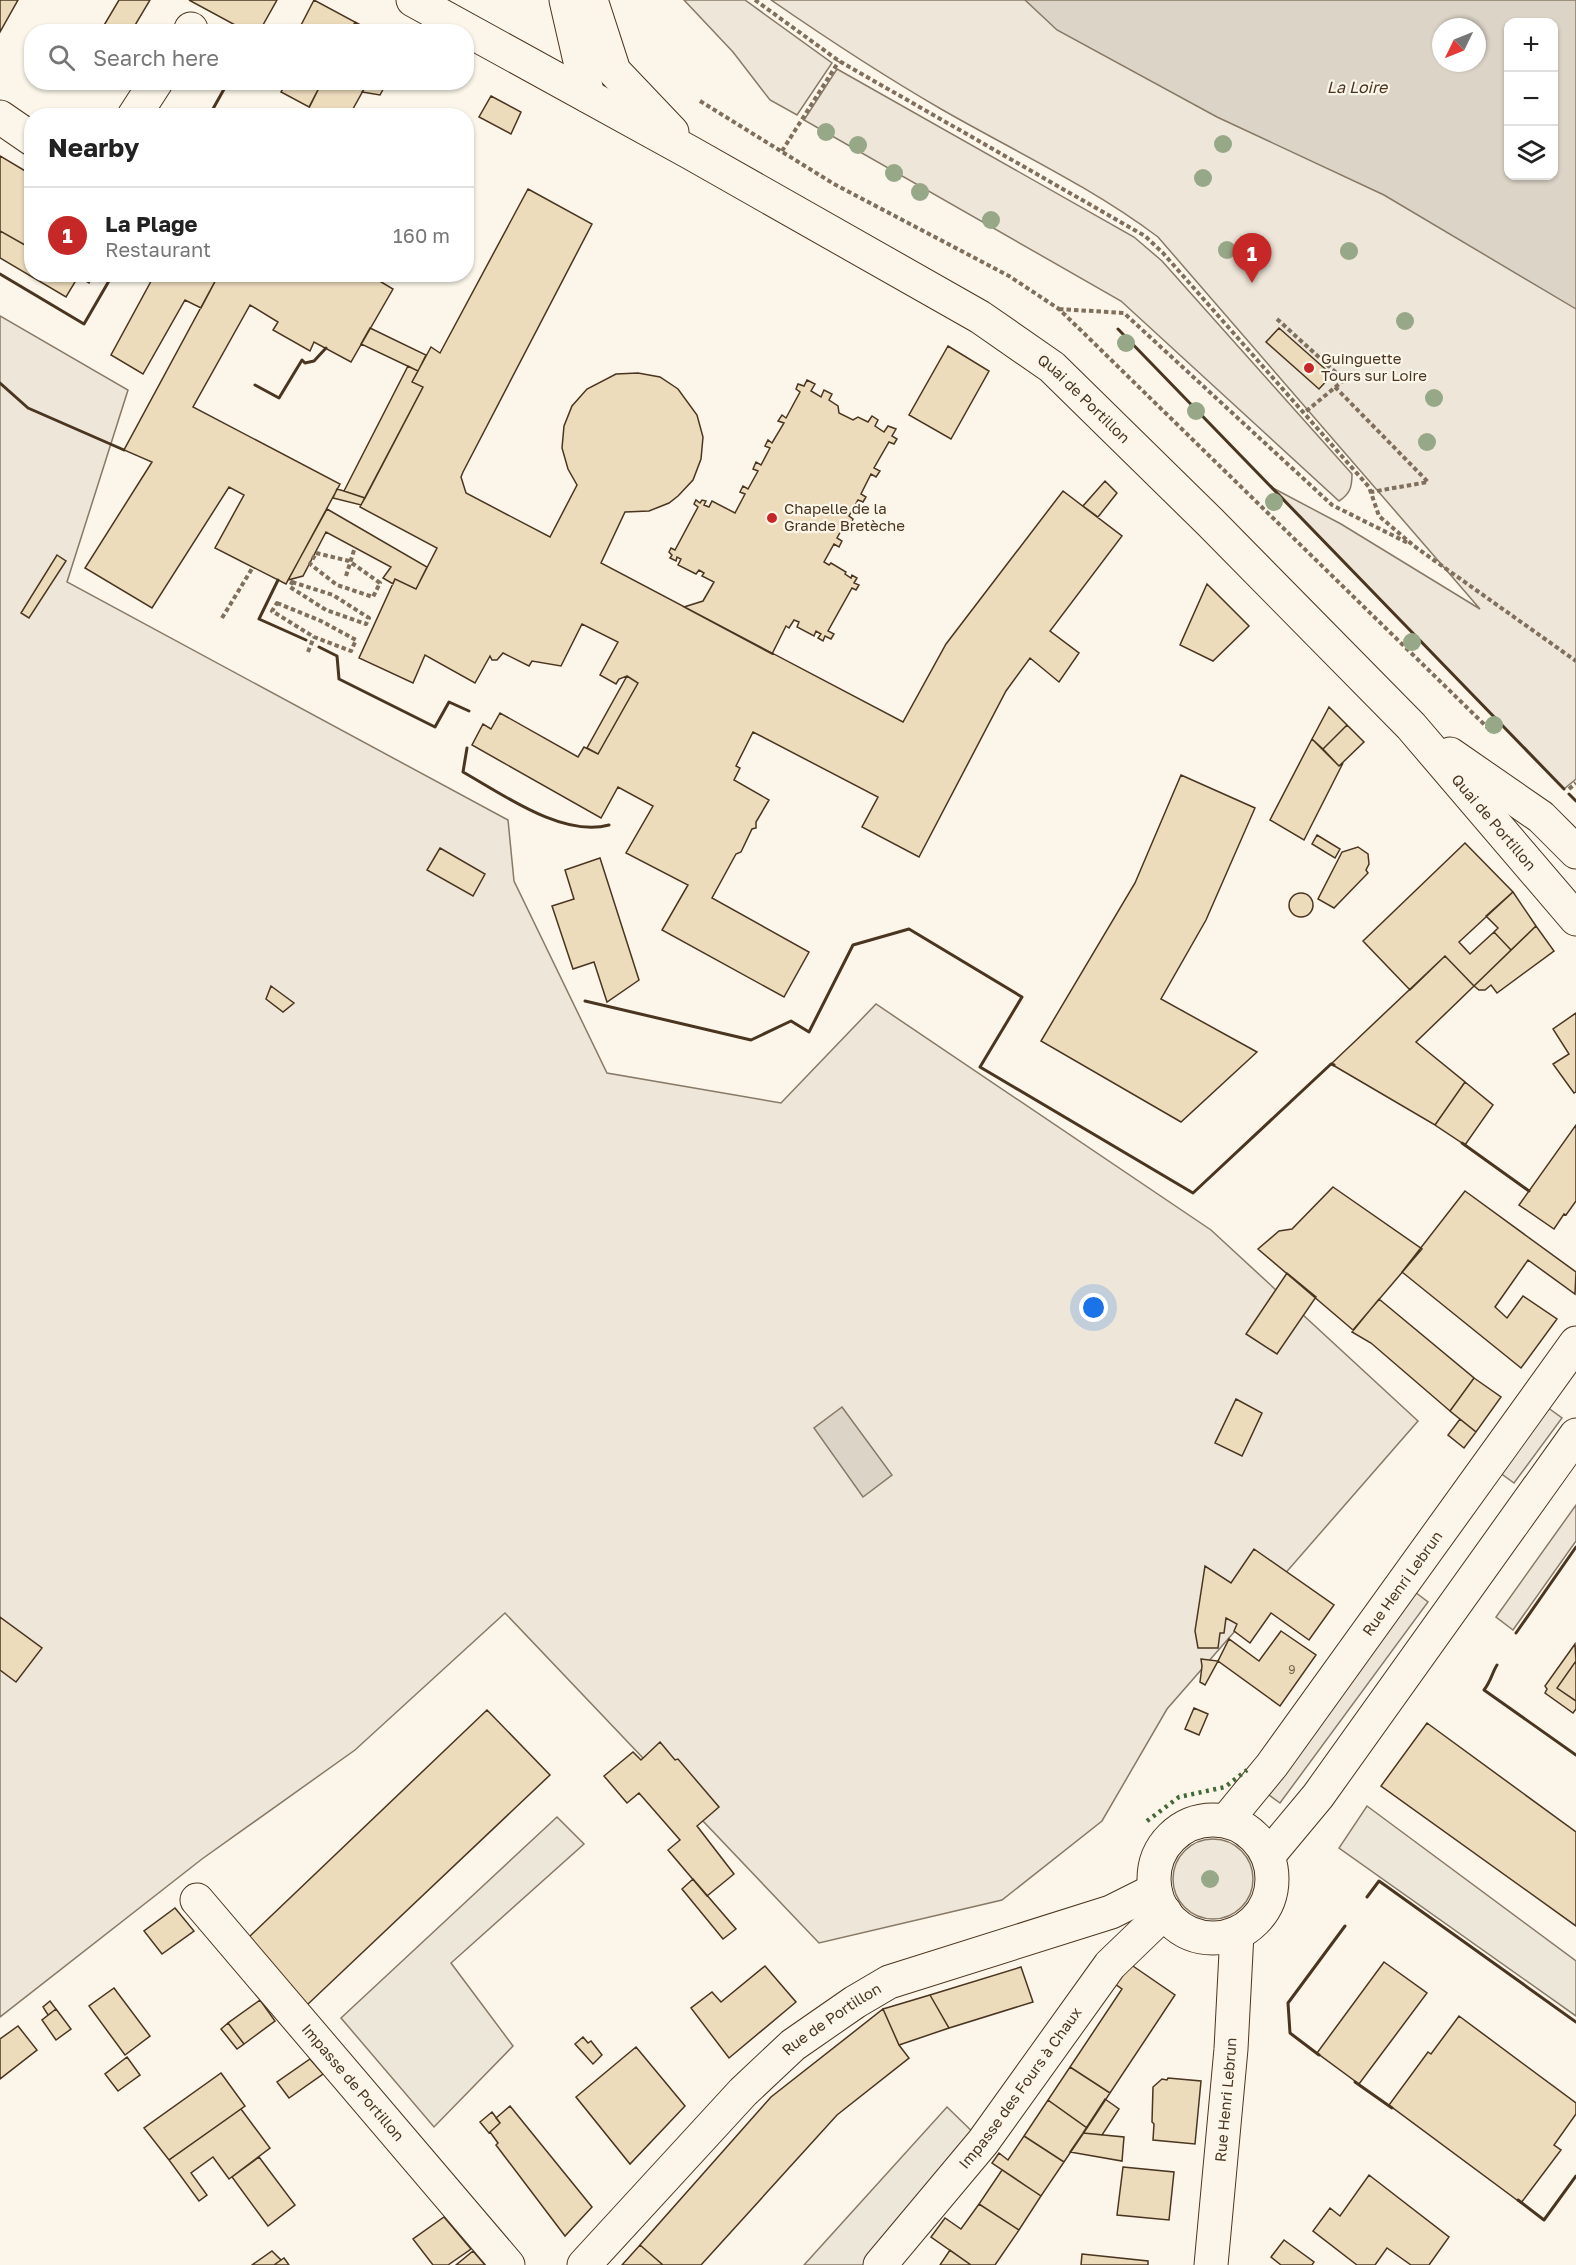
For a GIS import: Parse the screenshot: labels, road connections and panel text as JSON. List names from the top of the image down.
{
  "streets": {
    "street": [
      "Quai de Portillon",
      "Rue Henri Lebrun",
      "Rue de Portillon",
      "Impasse de Portillon",
      "Impasse des Fours à Chaux"
    ]
  },
  "crossings": [
    ["Rue Henri Lebrun", "Rue de Portillon"],
    ["Rue Henri Lebrun", "Impasse des Fours à Chaux"],
    ["Rue de Portillon", "Impasse des Fours à Chaux"]
  ],
  "water": ["La Loire"],
  "places": ["Guinguette Tours sur Loire", "Chapelle de la Grande Bretèche"],
  "house_numbers": ["9"],
  "north": "bottom left",
  "page": {
    "map_buttons": ["+", "−"],
    "search": "Search here",
    "heading": "Nearby",
    "list": [
      {
        "mark": "1",
        "name": "La Plage",
        "note": "Restaurant",
        "value": "160 m"
      }
    ],
    "pins": "1"
  }
}
